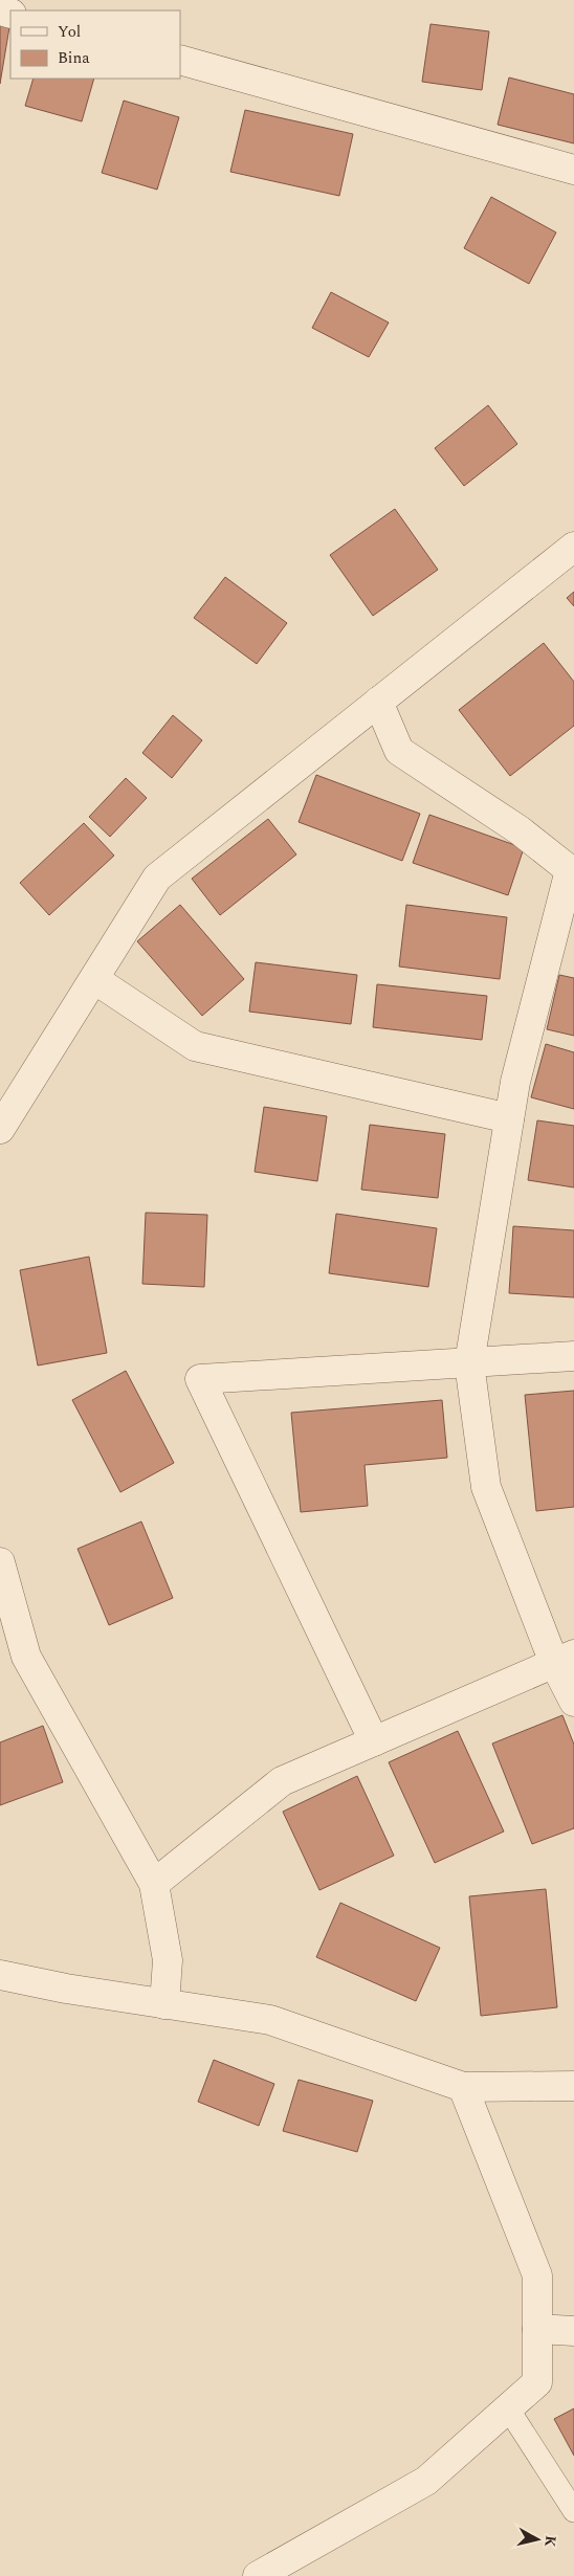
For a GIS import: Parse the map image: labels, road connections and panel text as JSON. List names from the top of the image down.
{
  "legend": ["Yol", "Bina"],
  "north": "right"
}
